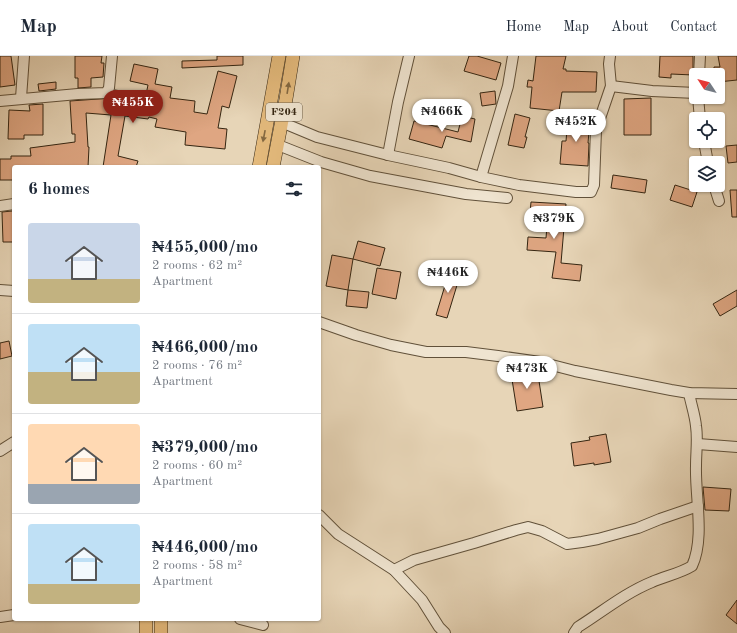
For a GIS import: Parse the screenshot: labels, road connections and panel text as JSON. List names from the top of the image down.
{
  "streets": {
    "main road": ["F204"]
  },
  "north": "top left",
  "page": {
    "header": "Map",
    "nav": [
      "Home",
      "Map",
      "About",
      "Contact"
    ],
    "price": [
      "₦455K",
      "₦466K",
      "₦452K",
      "₦379K",
      "₦446K",
      "₦473K"
    ],
    "heading": "6 homes",
    "list": [
      {
        "name": "₦455,000/mo",
        "note": "2 rooms · 62 m² · Apartment"
      },
      {
        "name": "₦466,000/mo",
        "note": "2 rooms · 76 m² · Apartment"
      },
      {
        "name": "₦379,000/mo",
        "note": "2 rooms · 60 m² · Apartment"
      },
      {
        "name": "₦446,000/mo",
        "note": "2 rooms · 58 m² · Apartment"
      }
    ]
  }
}
